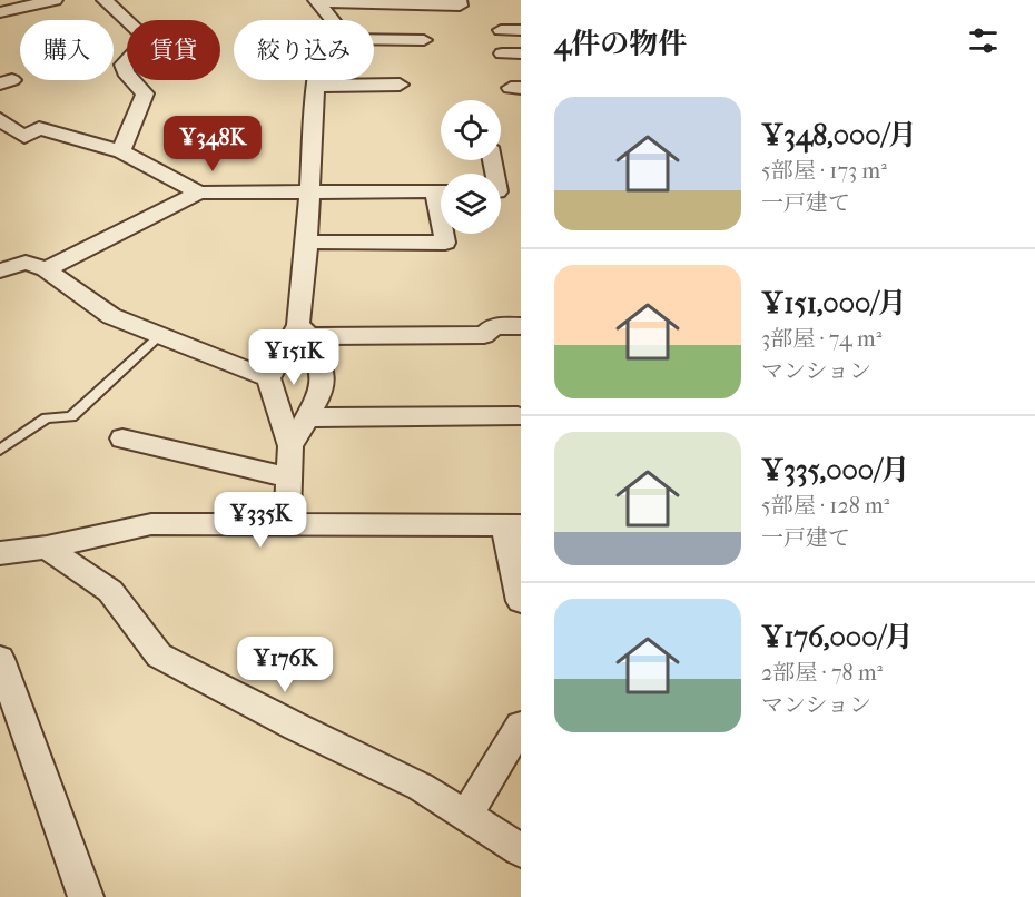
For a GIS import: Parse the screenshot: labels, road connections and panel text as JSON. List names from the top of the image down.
{
  "page": {
    "heading": "4件の物件",
    "chip": ["購入", "賃貸", "絞り込み"],
    "list": [
      {
        "name": "¥348,000/月",
        "note": "5部屋 · 173 m² · 一戸建て"
      },
      {
        "name": "¥151,000/月",
        "note": "3部屋 · 74 m² · マンション"
      },
      {
        "name": "¥335,000/月",
        "note": "5部屋 · 128 m² · 一戸建て"
      },
      {
        "name": "¥176,000/月",
        "note": "2部屋 · 78 m² · マンション"
      }
    ],
    "price": [
      "¥348K",
      "¥151K",
      "¥335K",
      "¥176K"
    ]
  }
}
